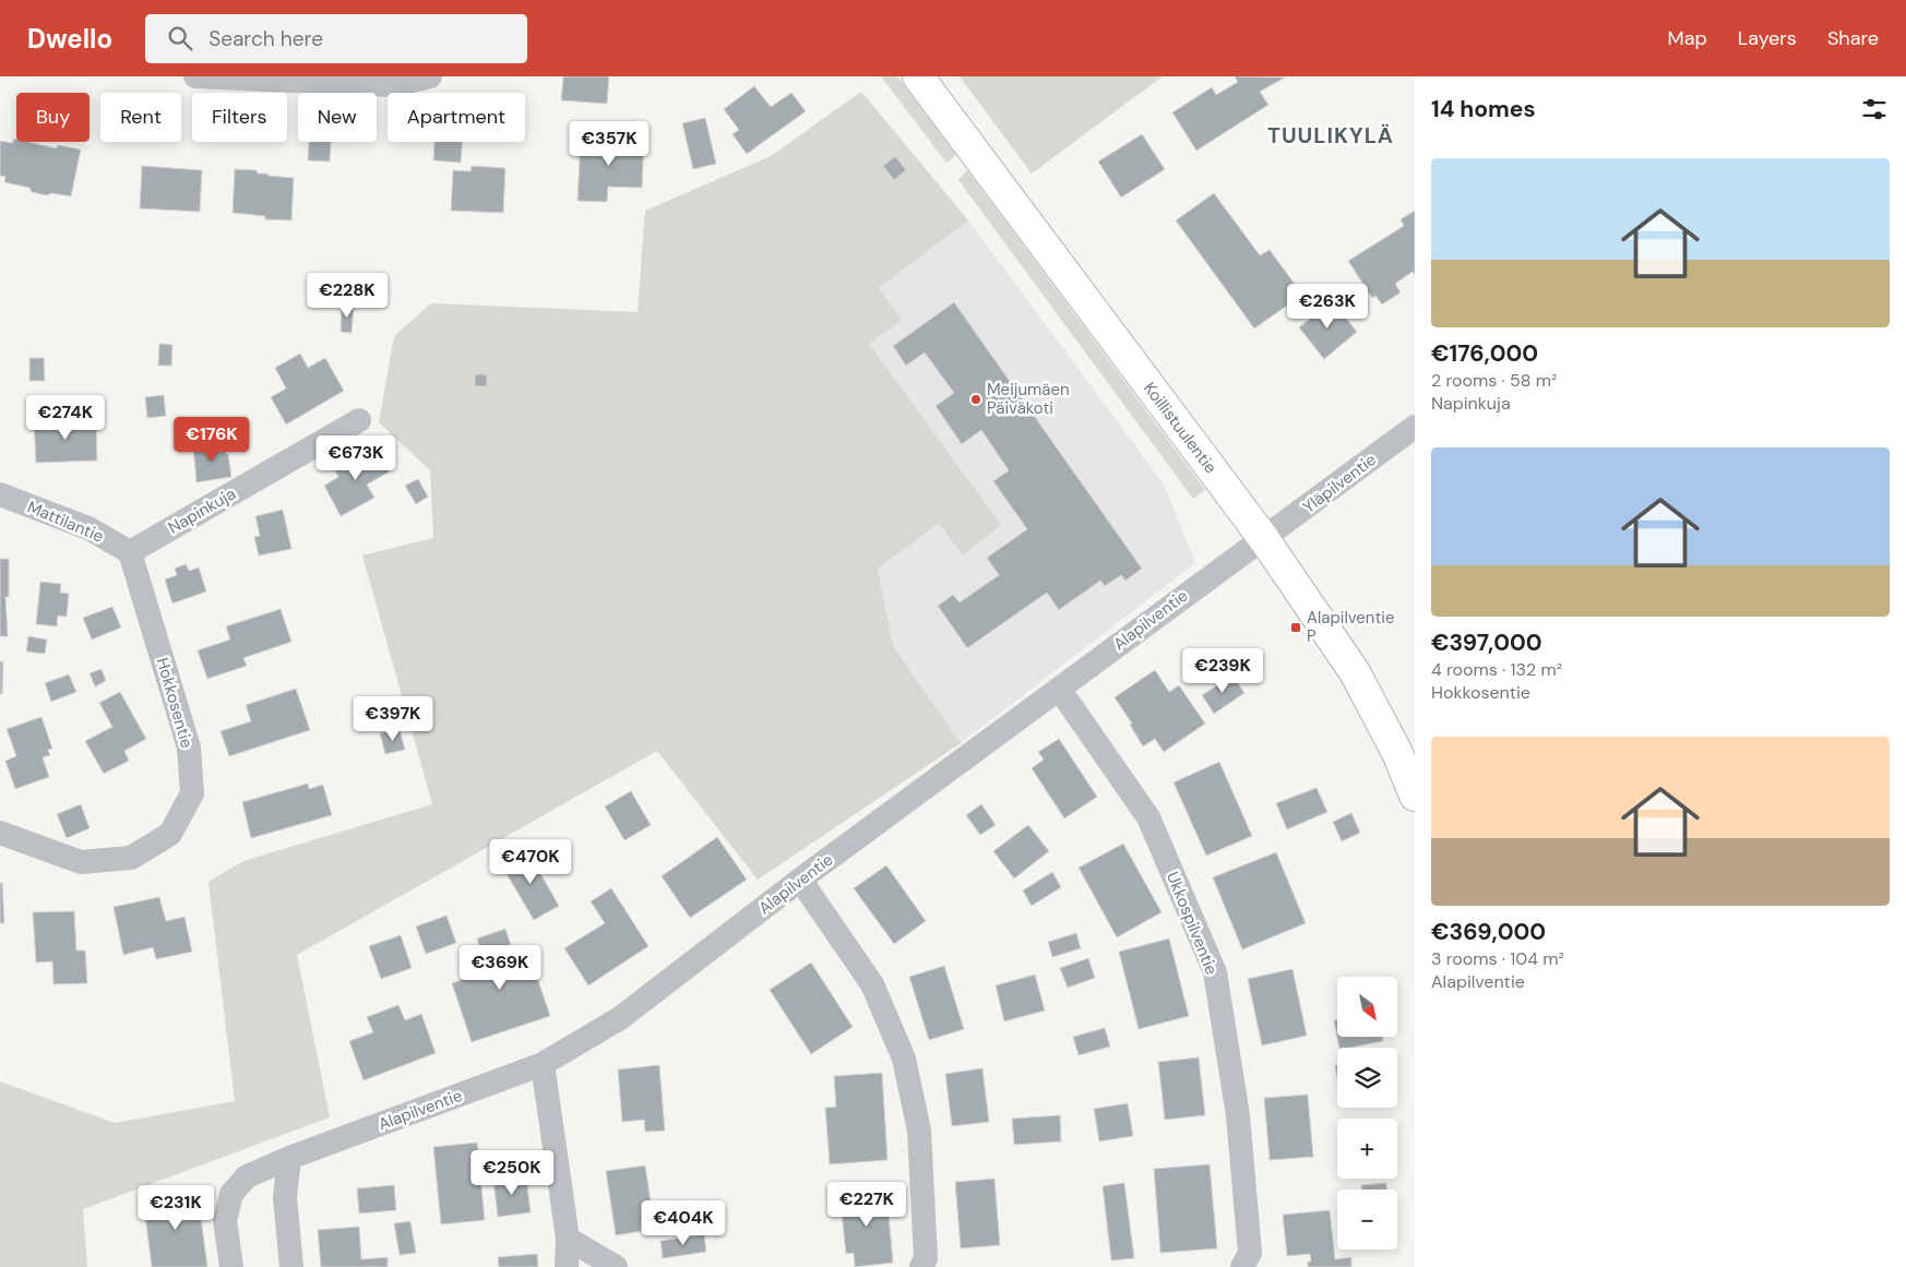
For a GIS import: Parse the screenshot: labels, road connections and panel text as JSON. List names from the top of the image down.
{
  "streets": {
    "street": [
      "Koillistuulentie",
      "Yläpilventie",
      "Napinkuja",
      "Mattilantie",
      "Alapilventie",
      "Hokkosentie",
      "Ukkospilventie"
    ]
  },
  "crossings": [
    ["Koillistuulentie", "Yläpilventie"],
    ["Koillistuulentie", "Alapilventie"],
    ["Yläpilventie", "Alapilventie"],
    ["Napinkuja", "Mattilantie"],
    ["Napinkuja", "Hokkosentie"],
    ["Mattilantie", "Hokkosentie"],
    ["Alapilventie", "Ukkospilventie"]
  ],
  "districts": ["TUULIKYLÄ"],
  "places": {
    "other": ["Meijumäen Päiväkoti"],
    "transit": ["Alapilventie P"]
  },
  "north": "bottom right",
  "page": {
    "header": "Dwello",
    "search": "Search here",
    "nav": ["Map", "Layers", "Share"],
    "heading": "14 homes",
    "chip": [
      "Buy",
      "Rent",
      "Filters",
      "New",
      "Apartment"
    ],
    "price": [
      "€357K",
      "€228K",
      "€263K",
      "€274K",
      "€176K",
      "€673K",
      "€239K",
      "€397K",
      "€470K",
      "€369K",
      "€250K",
      "€227K",
      "€231K",
      "€404K"
    ],
    "list": [
      {
        "name": "€176,000",
        "note": "2 rooms · 58 m² · Napinkuja"
      },
      {
        "name": "€397,000",
        "note": "4 rooms · 132 m² · Hokkosentie"
      },
      {
        "name": "€369,000",
        "note": "3 rooms · 104 m² · Alapilventie"
      }
    ],
    "map_buttons": ["+", "−"]
  }
}
